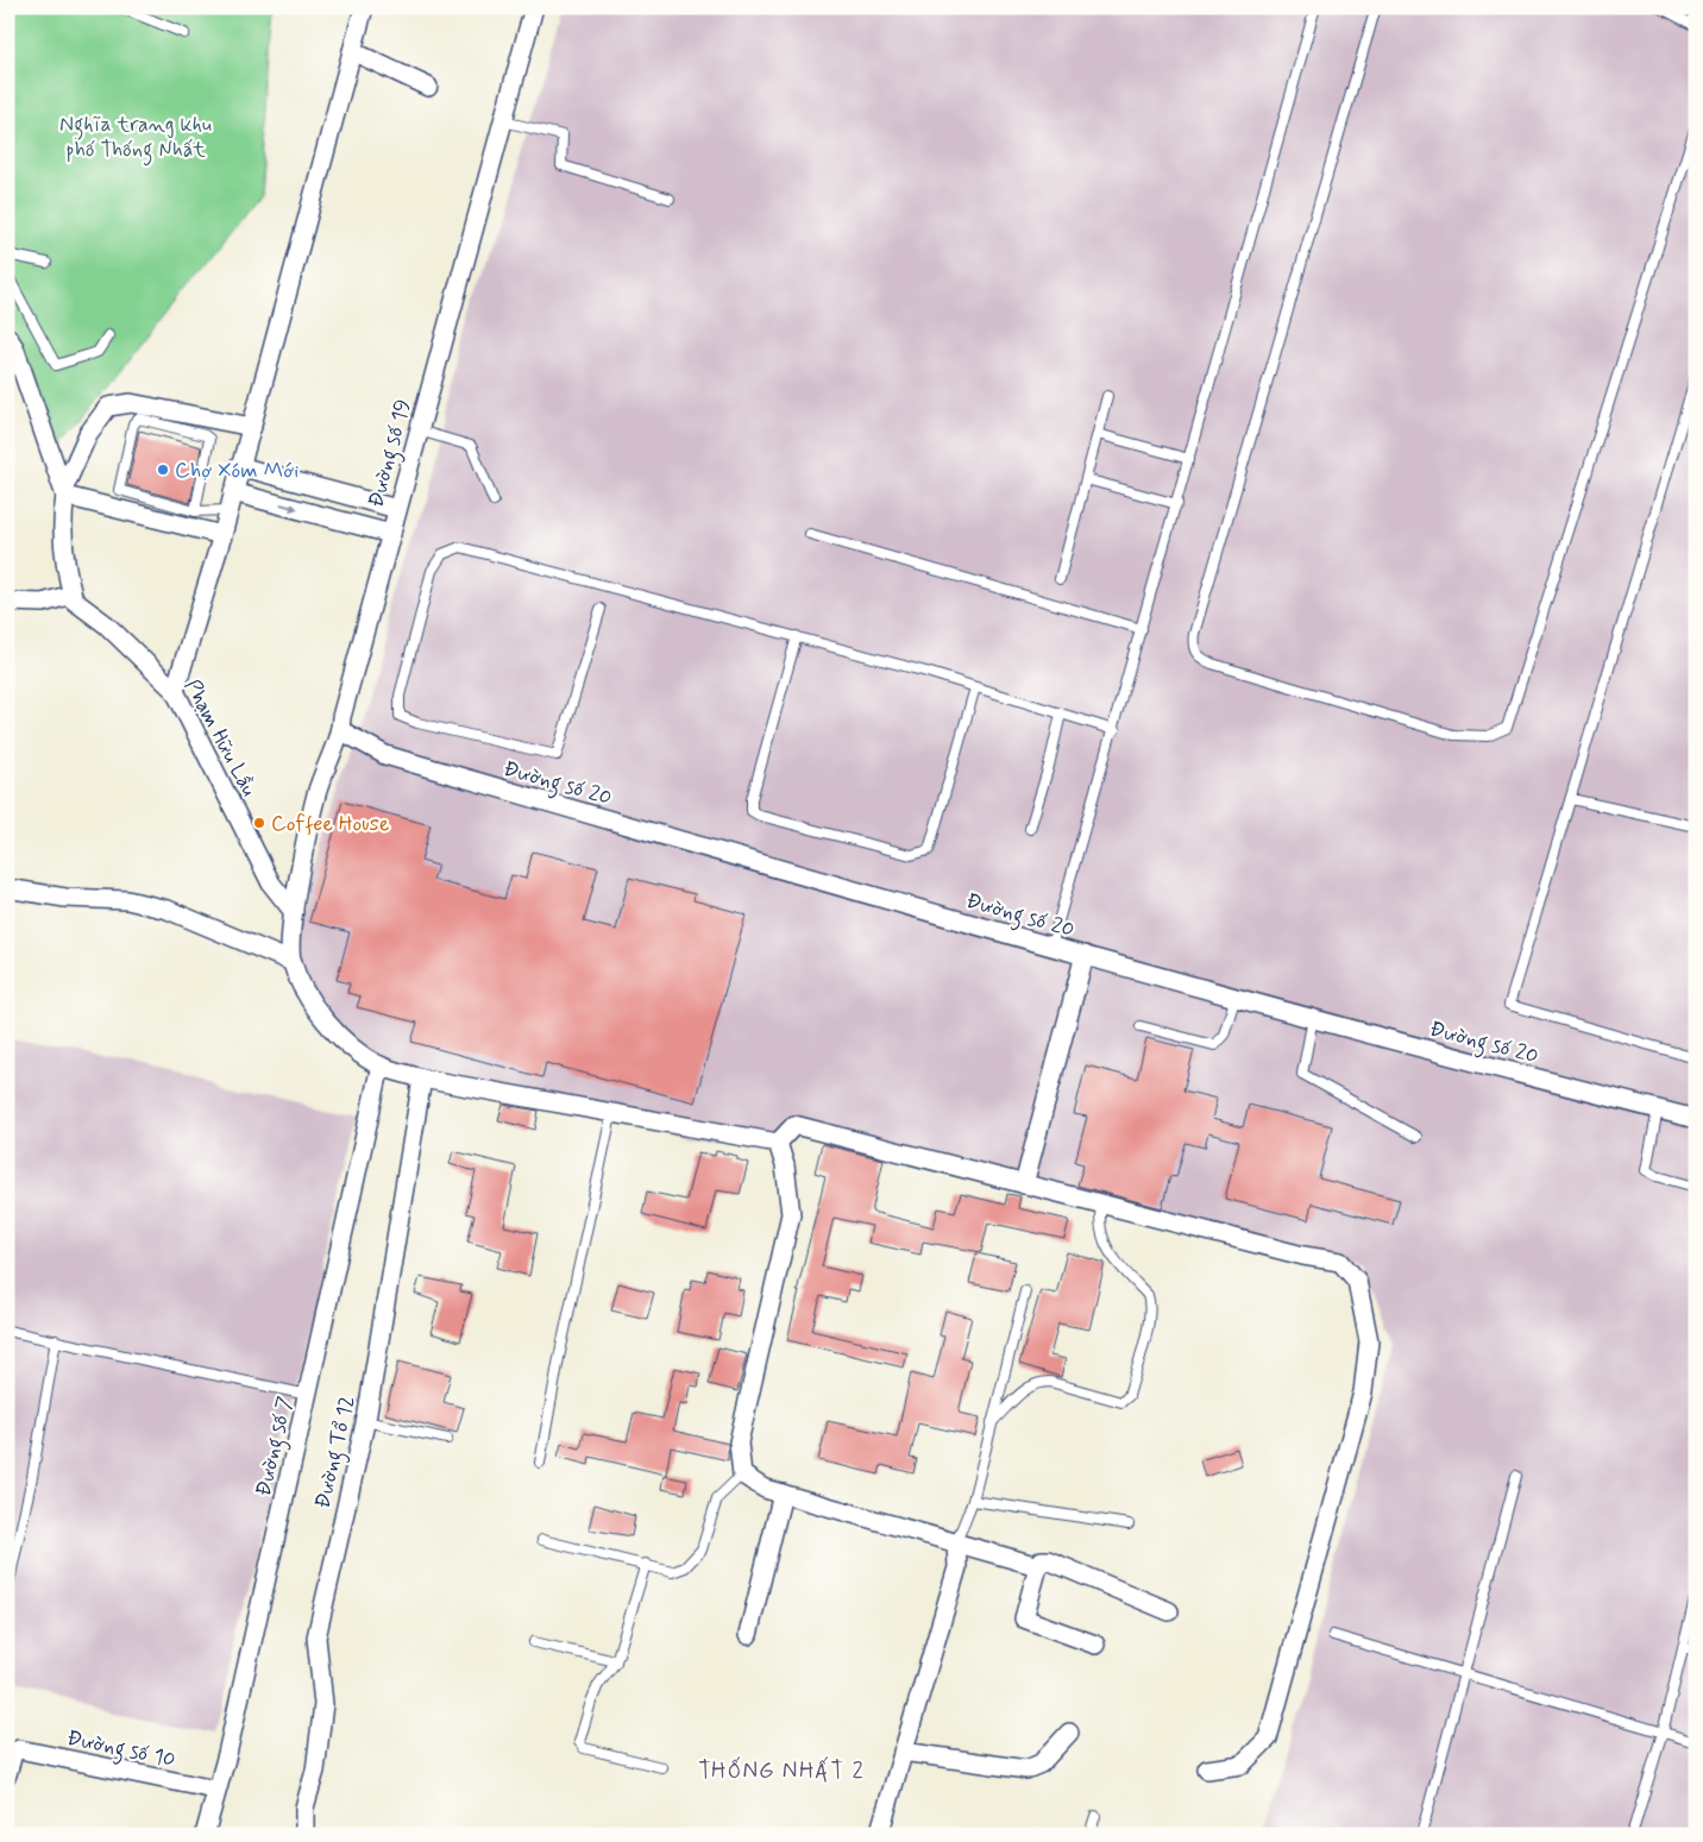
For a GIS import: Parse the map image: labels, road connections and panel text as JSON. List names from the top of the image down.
{
  "streets": {
    "street": [
      "Đường số 19",
      "Phạm Hữu Lầu",
      "Đường số 20",
      "Đường số 7",
      "Đường Tổ 12",
      "Đường số 10"
    ]
  },
  "crossings": [
    ["Đường số 19", "Phạm Hữu Lầu"],
    ["Đường số 19", "Đường số 20"],
    ["Đường số 7", "Đường số 10"]
  ],
  "districts": ["THỐNG NHẤT 2"],
  "parks": ["Nghĩa trang khu phố Thống Nhất"],
  "places": ["Chợ Xóm Mới", "Coffee House"]
}
